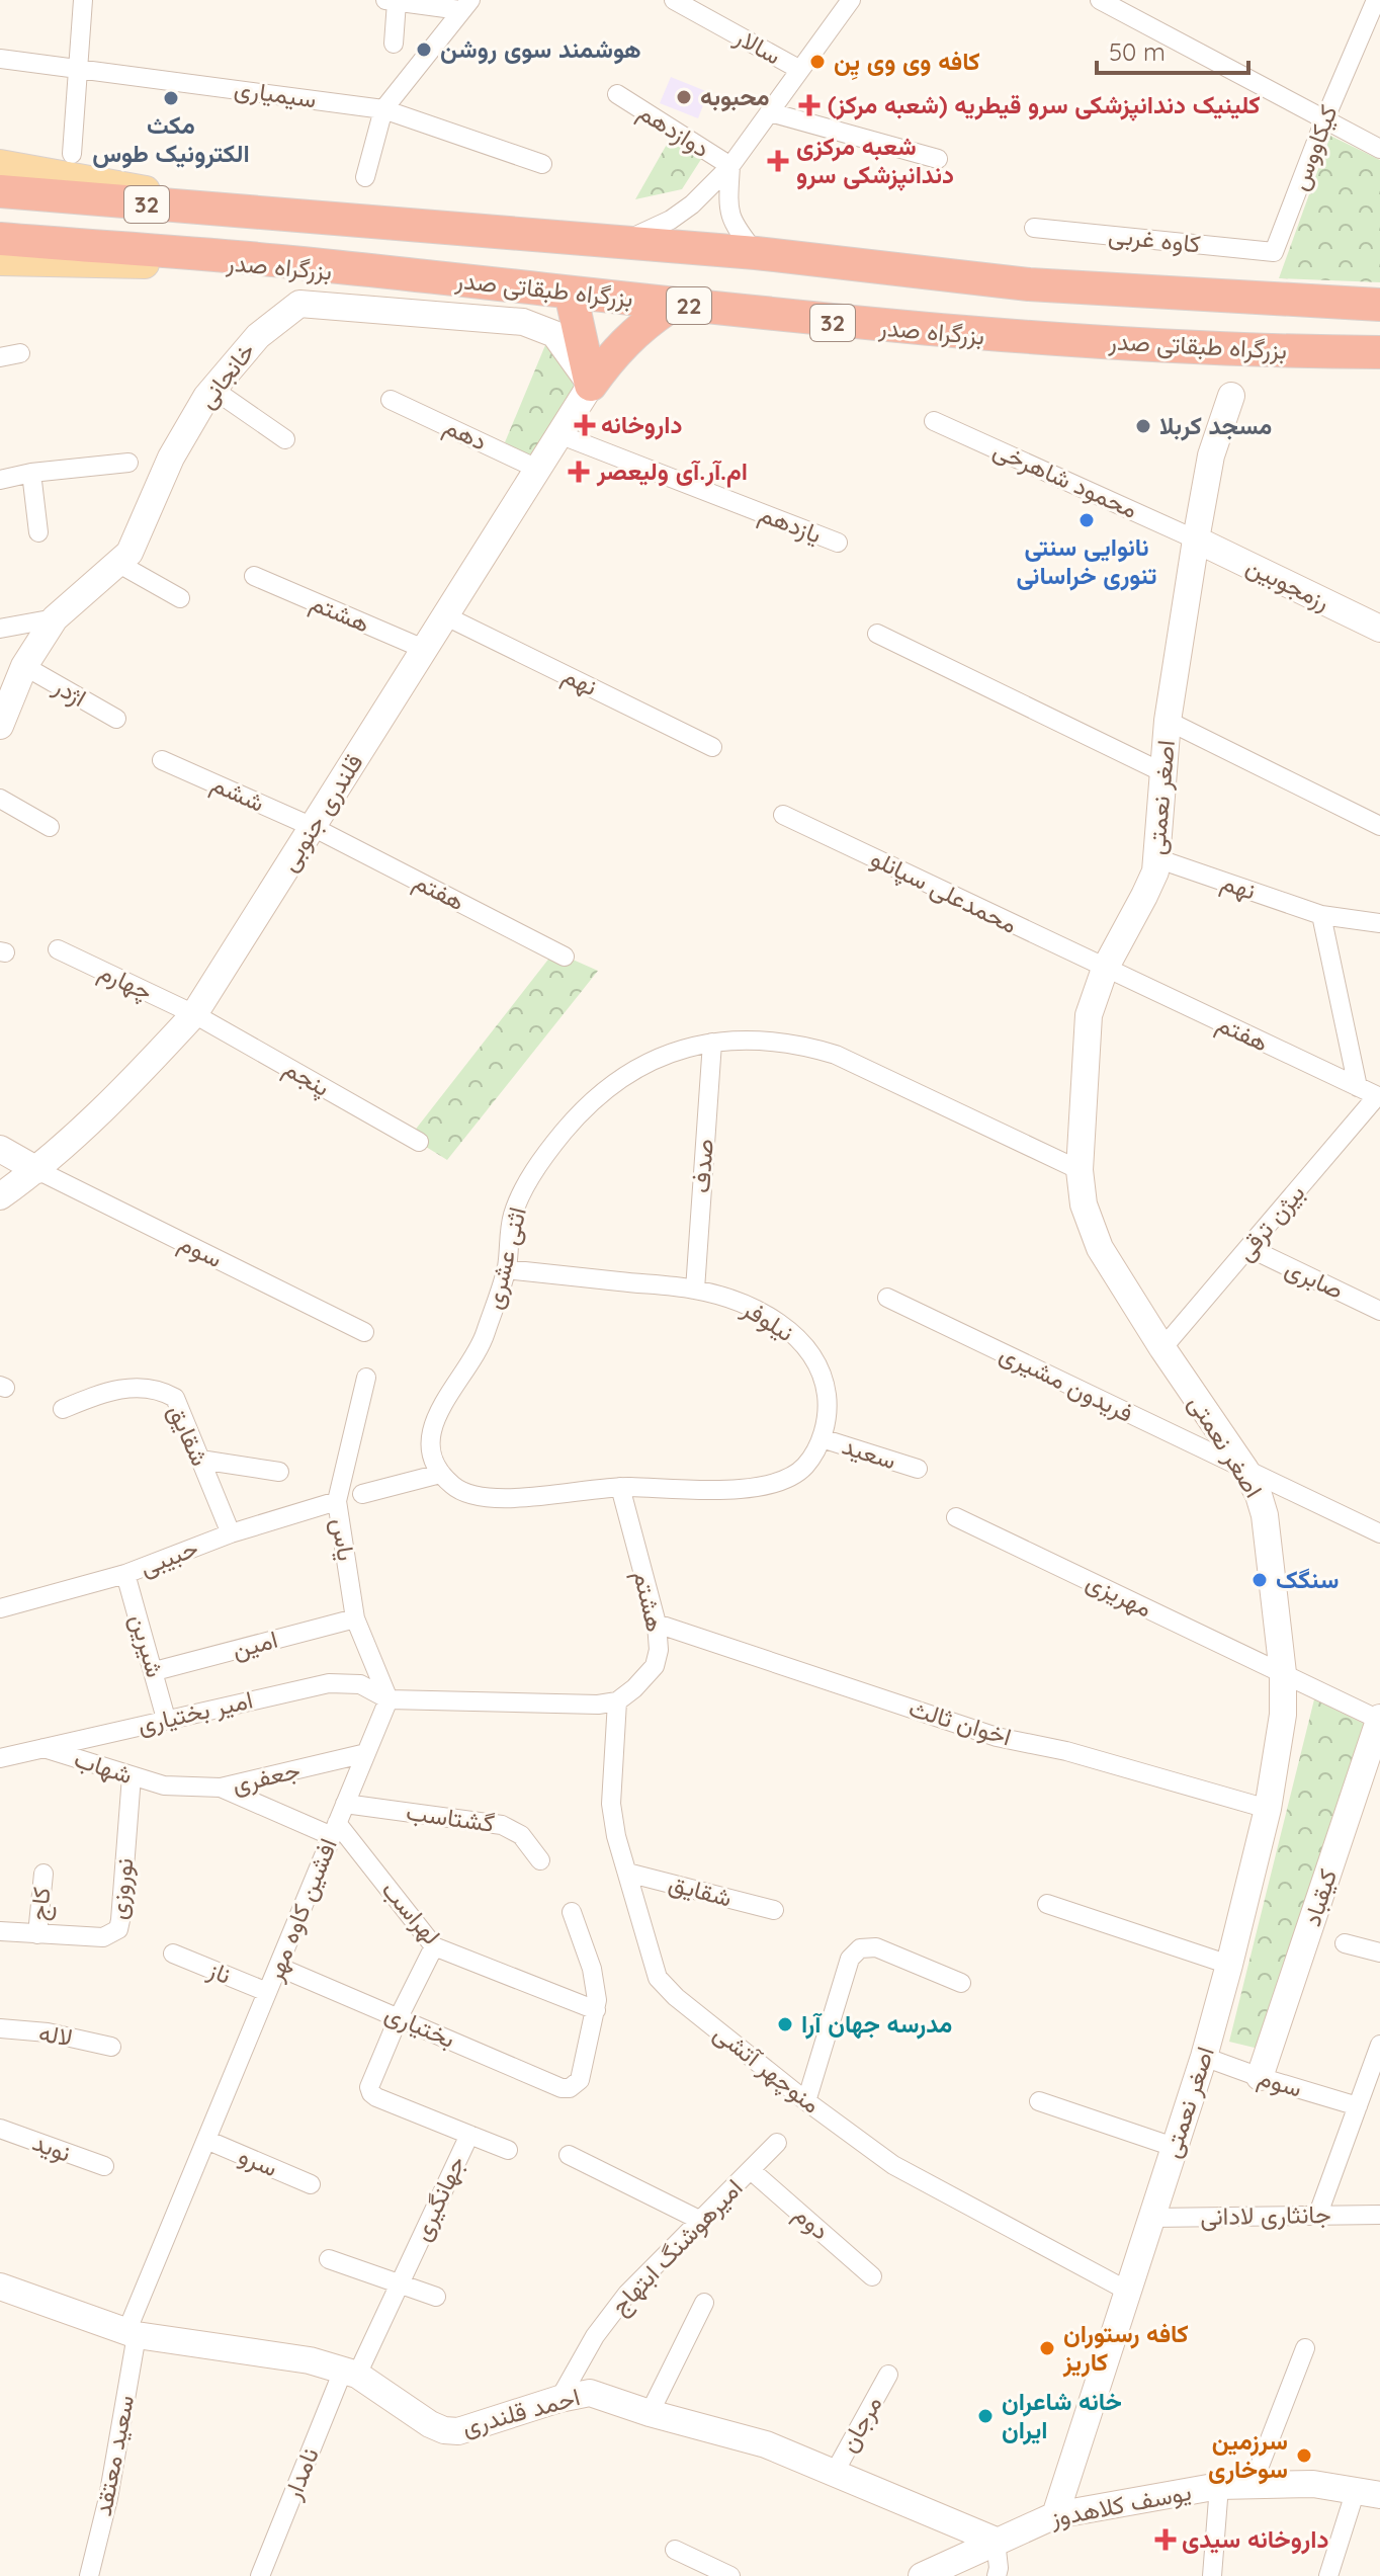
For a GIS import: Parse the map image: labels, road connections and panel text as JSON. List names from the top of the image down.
{
  "streets": {
    "highway": [
      "32",
      "بزرگراه صدر",
      "بزرگراه طبقاتی صدر",
      "22"
    ],
    "street": [
      "سالار",
      "سیمیاری",
      "دوازدهم",
      "کیکاووس",
      "کاوه غربی",
      "خانجانی",
      "دهم",
      "محمود شاهرخی",
      "یازدهم",
      "رزمجوبین",
      "هشتم",
      "نهم",
      "اژدر",
      "ششم",
      "اصغر نعمتی",
      "قلندری جنوبی",
      "هفتم",
      "محمدعلی سپانلو",
      "چهارم",
      "پنجم",
      "صدف",
      "بیژن ترقی",
      "سوم",
      "اثنی عشری",
      "صابری",
      "نیلوفر",
      "فریدون مشیری",
      "شقایق",
      "سعید",
      "یاس",
      "حبیبی",
      "مهریزی",
      "امین",
      "شیرین",
      "امیر بختیاری",
      "اخوان ثالث",
      "شهاب",
      "جعفری",
      "گشتاسب",
      "نوروزی",
      "کیقباد",
      "کاج",
      "افشین کاوه مهر",
      "لهراسب",
      "ناز",
      "بختیاری",
      "لاله",
      "منوچهر آتشی",
      "نوید",
      "سرو",
      "جهانگیری",
      "جانثاری لادانی",
      "دوم",
      "امیرهوشنگ ابتهاج",
      "احمد قلندری",
      "مرجان",
      "سعید معتقد",
      "نامدار",
      "یوسف کلاهدوز"
    ]
  },
  "crossings": [
    ["کیکاووس", "کاوه غربی"],
    ["32", "بزرگراه طبقاتی صدر"],
    ["خانجانی", "اژدر"],
    ["خانجانی", "قلندری جنوبی"],
    ["دهم", "قلندری جنوبی"],
    ["محمود شاهرخی", "رزمجوبین"],
    ["محمود شاهرخی", "اصغر نعمتی"],
    ["یازدهم", "قلندری جنوبی"],
    ["رزمجوبین", "اصغر نعمتی"],
    ["هشتم", "قلندری جنوبی"],
    ["هشتم", "نیلوفر"],
    ["هشتم", "اخوان ثالث"],
    ["هشتم", "منوچهر آتشی"],
    ["نهم", "اصغر نعمتی"],
    ["نهم", "قلندری جنوبی"],
    ["ششم", "قلندری جنوبی"],
    ["ششم", "هفتم"],
    ["اصغر نعمتی", "هفتم"],
    ["اصغر نعمتی", "محمدعلی سپانلو"],
    ["اصغر نعمتی", "بیژن ترقی"],
    ["اصغر نعمتی", "سوم"],
    ["اصغر نعمتی", "اثنی عشری"],
    ["اصغر نعمتی", "فریدون مشیری"],
    ["اصغر نعمتی", "مهریزی"],
    ["اصغر نعمتی", "اخوان ثالث"],
    ["اصغر نعمتی", "منوچهر آتشی"],
    ["اصغر نعمتی", "جانثاری لادانی"],
    ["اصغر نعمتی", "یوسف کلاهدوز"],
    ["قلندری جنوبی", "هفتم"],
    ["قلندری جنوبی", "چهارم"],
    ["قلندری جنوبی", "پنجم"],
    ["قلندری جنوبی", "سوم"],
    ["هفتم", "محمدعلی سپانلو"],
    ["هفتم", "بیژن ترقی"],
    ["چهارم", "پنجم"],
    ["صدف", "اثنی عشری"],
    ["صدف", "نیلوفر"],
    ["بیژن ترقی", "صابری"],
    ["سوم", "کیقباد"],
    ["اثنی عشری", "نیلوفر"],
    ["نیلوفر", "سعید"],
    ["شقایق", "حبیبی"],
    ["شقایق", "منوچهر آتشی"],
    ["یاس", "حبیبی"],
    ["یاس", "امین"],
    ["یاس", "امیر بختیاری"],
    ["یاس", "افشین کاوه مهر"],
    ["حبیبی", "شیرین"],
    ["مهریزی", "کیقباد"],
    ["امین", "شیرین"],
    ["شیرین", "امیر بختیاری"],
    ["امیر بختیاری", "شهاب"],
    ["امیر بختیاری", "افشین کاوه مهر"],
    ["شهاب", "جعفری"],
    ["شهاب", "نوروزی"],
    ["جعفری", "افشین کاوه مهر"],
    ["جعفری", "لهراسب"],
    ["گشتاسب", "افشین کاوه مهر"],
    ["نوروزی", "کاج"],
    ["افشین کاوه مهر", "لهراسب"],
    ["افشین کاوه مهر", "ناز"],
    ["افشین کاوه مهر", "بختیاری"],
    ["افشین کاوه مهر", "سرو"],
    ["افشین کاوه مهر", "احمد قلندری"],
    ["افشین کاوه مهر", "سعید معتقد"],
    ["لهراسب", "بختیاری"],
    ["لهراسب", "جهانگیری"],
    ["بختیاری", "جهانگیری"],
    ["جهانگیری", "احمد قلندری"],
    ["جهانگیری", "نامدار"],
    ["دوم", "امیرهوشنگ ابتهاج"],
    ["امیرهوشنگ ابتهاج", "احمد قلندری"],
    ["احمد قلندری", "مرجان"],
    ["احمد قلندری", "سعید معتقد"],
    ["احمد قلندری", "نامدار"],
    ["احمد قلندری", "یوسف کلاهدوز"]
  ],
  "places": {
    "other": [
      "هوشمند سوی روشن",
      "کافه وی وی یِن",
      "محبوبه",
      "مکث الکترونیک طوس",
      "مسجد کربلا",
      "نانوایی سنتی تنوری خراسانی",
      "سنگک",
      "مدرسه جهان آرا",
      "کافه رستوران کاریز",
      "خانه شاعران ایران",
      "سرزمين سوخاری"
    ],
    "health": [
      "کلینیک دندانپزشکی سرو قیطریه (شعبه مرکز)",
      "شعبه مرکزی دندانپزشکی سرو",
      "داروخانه",
      "ام.آر.آی ولیعصر",
      "داروخانه سیدی"
    ]
  },
  "scale_bar": "50 m"
}
